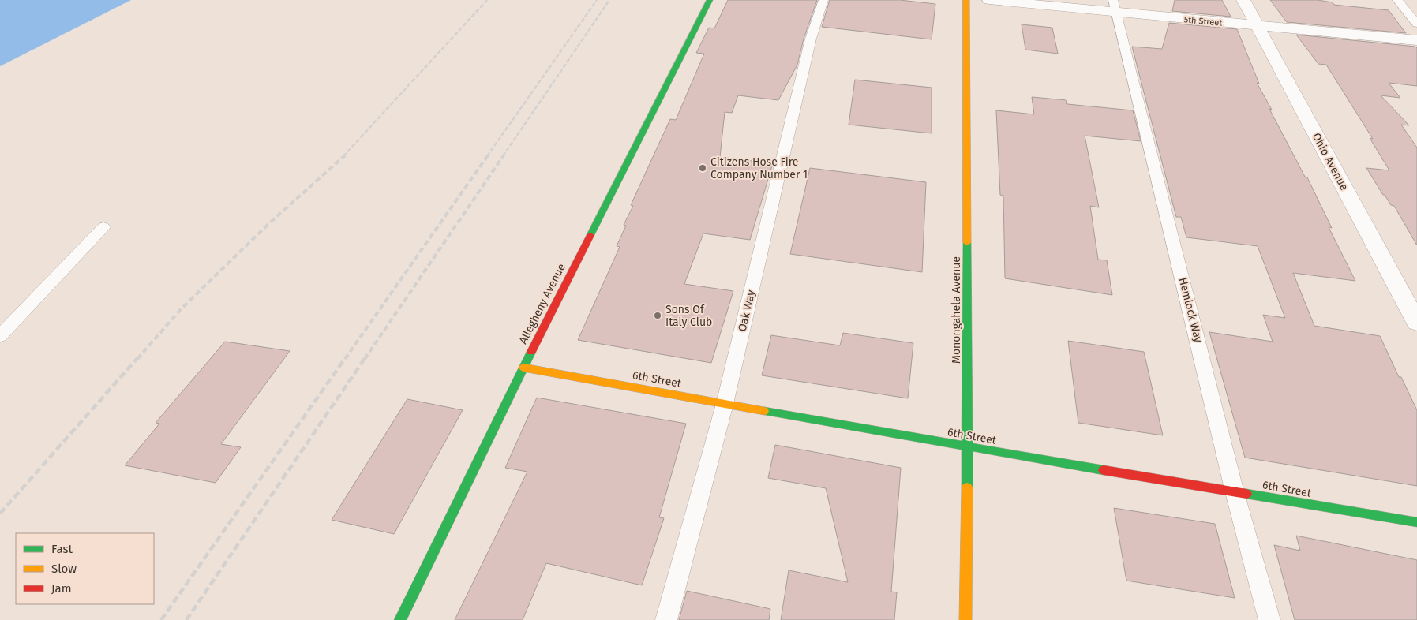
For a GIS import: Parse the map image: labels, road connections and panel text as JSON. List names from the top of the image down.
{
  "streets": {
    "street": [
      "5th Street",
      "Ohio Avenue",
      "Allegheny Avenue",
      "Monongahela Avenue",
      "6th Street"
    ],
    "lane": ["Hemlock Way", "Oak Way"]
  },
  "crossings": [
    ["5th Street", "Ohio Avenue"],
    ["5th Street", "Hemlock Way"],
    ["Allegheny Avenue", "6th Street"],
    ["Monongahela Avenue", "6th Street"],
    ["Hemlock Way", "6th Street"],
    ["Oak Way", "6th Street"]
  ],
  "places": ["Citizens Hose Fire Company Number 1", "Sons Of Italy Club"],
  "legend": ["Fast", "Slow", "Jam"]
}
